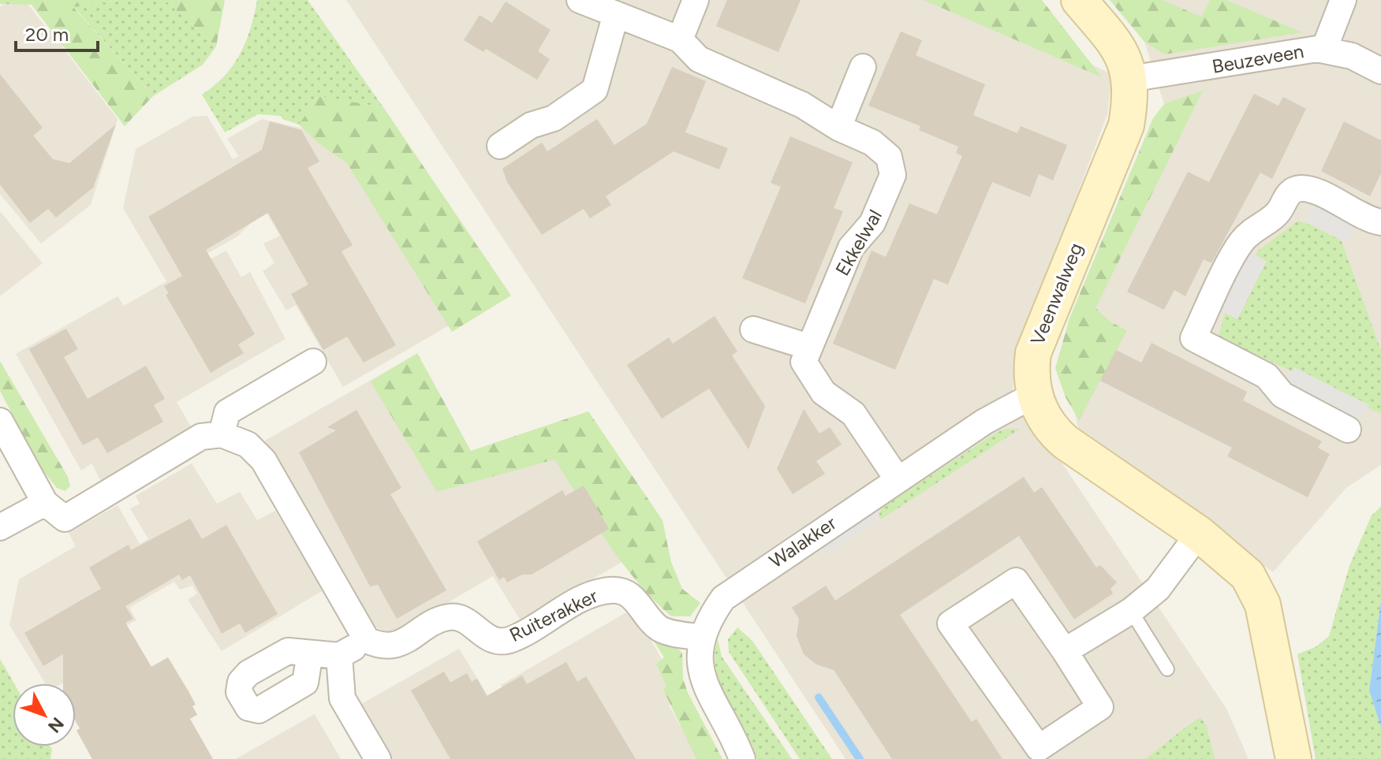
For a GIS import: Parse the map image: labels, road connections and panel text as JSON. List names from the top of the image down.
{
  "streets": {
    "street": [
      "Beuzeveen",
      "Ekkelwal",
      "Veenwalweg",
      "Walakker",
      "Ruiterakker"
    ]
  },
  "crossings": [
    ["Beuzeveen", "Veenwalweg"],
    ["Ekkelwal", "Walakker"],
    ["Veenwalweg", "Walakker"],
    ["Walakker", "Ruiterakker"]
  ],
  "scale_bar": "20 m",
  "north": "bottom right"
}
